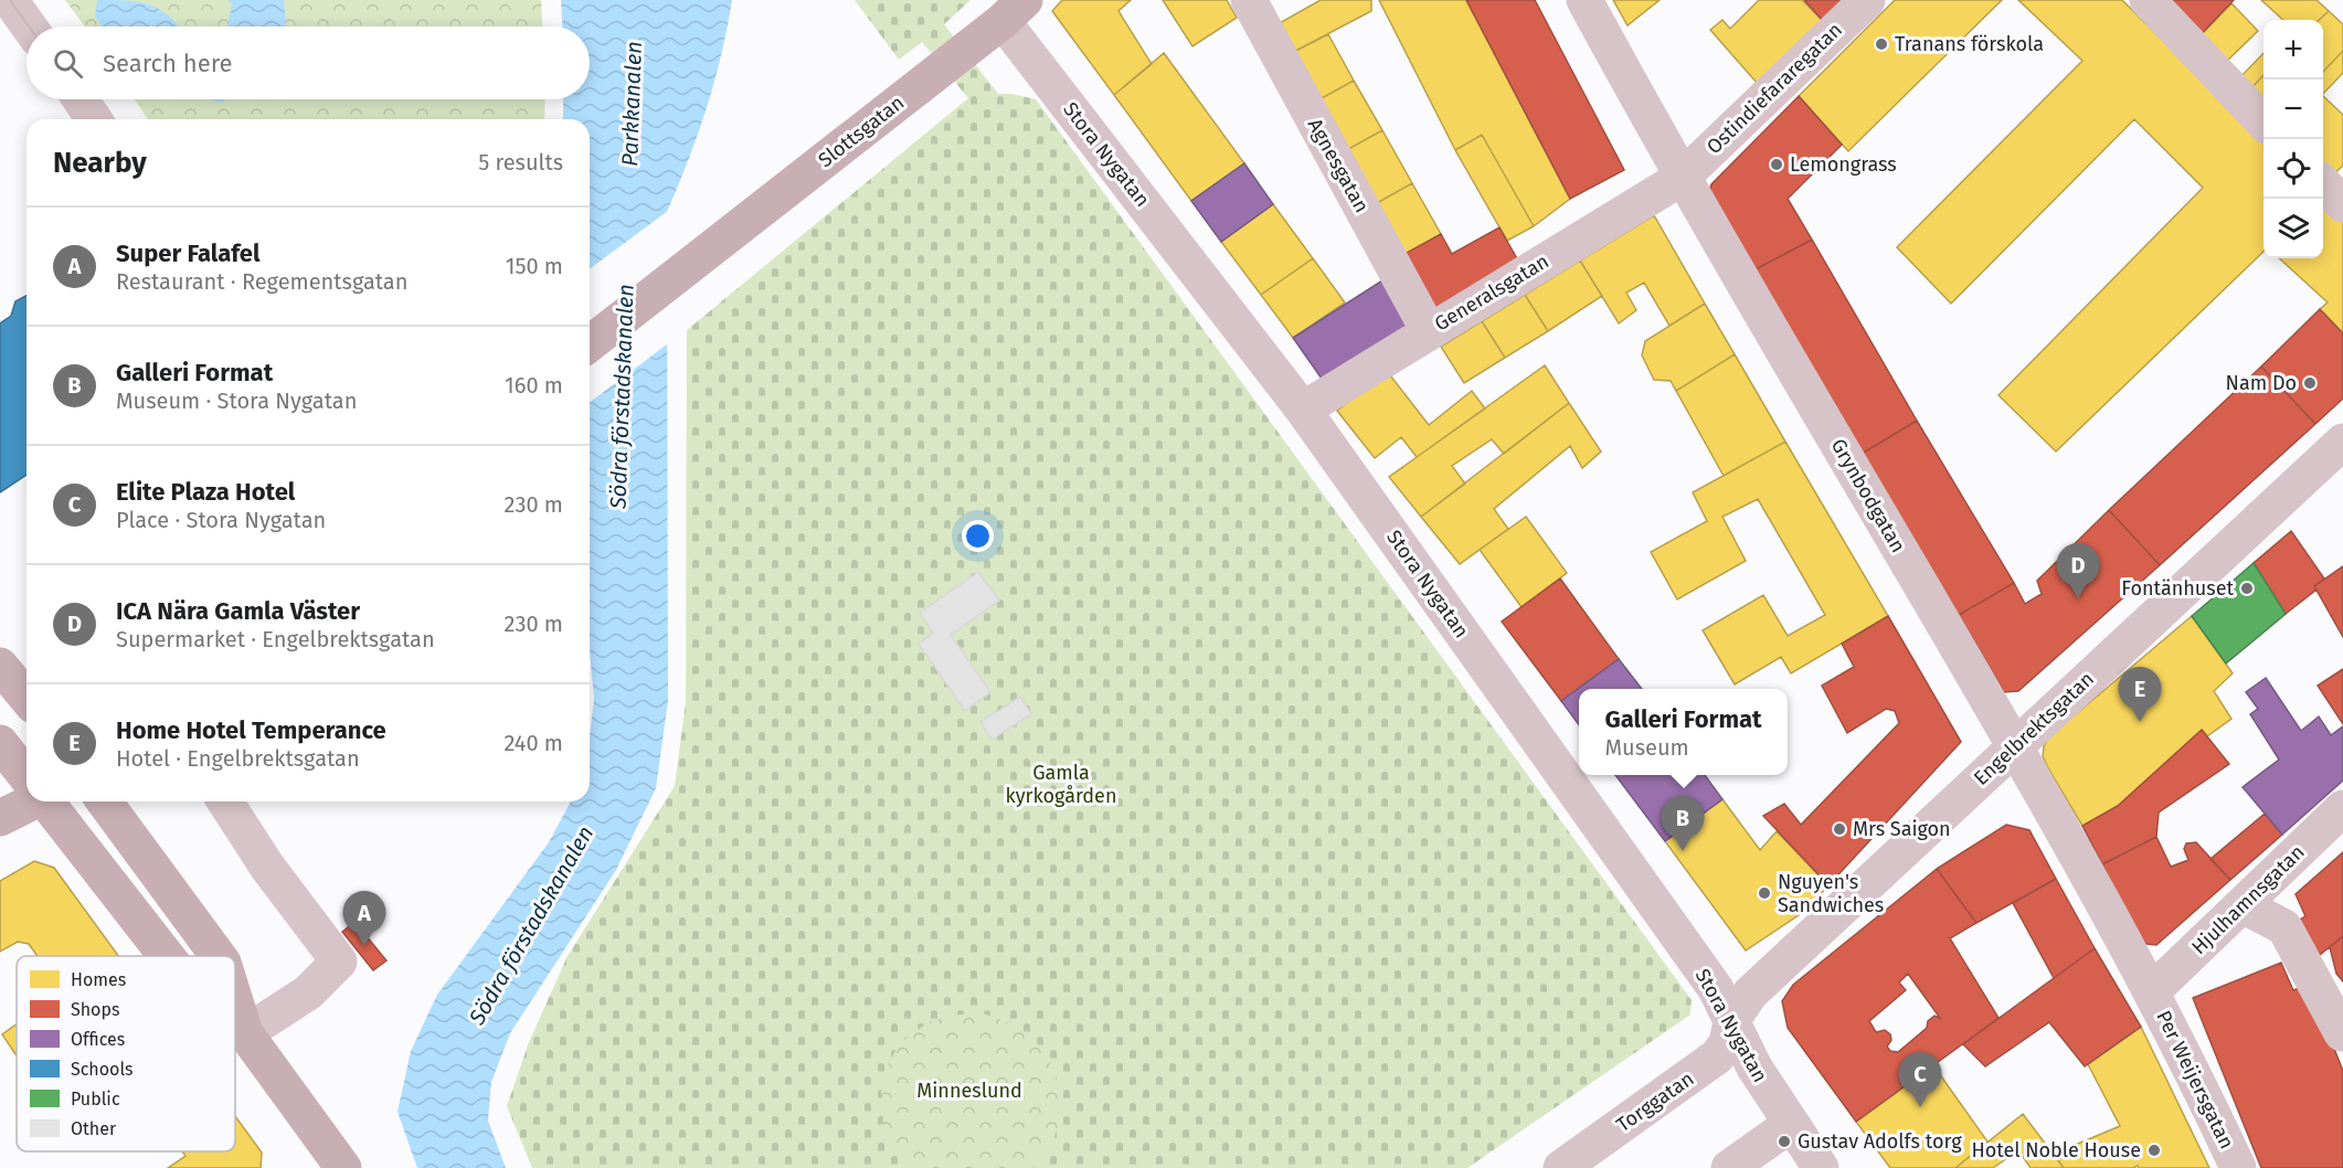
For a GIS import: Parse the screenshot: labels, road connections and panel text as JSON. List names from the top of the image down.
{
  "streets": {
    "main road": ["Slottsgatan"],
    "street": [
      "Ostindiefararegatan",
      "Stora Nygatan",
      "Agnesgatan",
      "Generalsgatan",
      "Grynbodgatan",
      "Engelbrektsgatan",
      "Hjulhamnsgatan",
      "Per Weijersgatan",
      "Torggatan"
    ]
  },
  "crossings": [
    ["Ostindiefararegatan", "Generalsgatan"],
    ["Ostindiefararegatan", "Grynbodgatan"],
    ["Slottsgatan", "Stora Nygatan"],
    ["Stora Nygatan", "Generalsgatan"],
    ["Stora Nygatan", "Engelbrektsgatan"],
    ["Stora Nygatan", "Torggatan"],
    ["Agnesgatan", "Generalsgatan"],
    ["Generalsgatan", "Grynbodgatan"],
    ["Grynbodgatan", "Engelbrektsgatan"],
    ["Grynbodgatan", "Hjulhamnsgatan"],
    ["Grynbodgatan", "Per Weijersgatan"],
    ["Engelbrektsgatan", "Torggatan"],
    ["Hjulhamnsgatan", "Per Weijersgatan"]
  ],
  "water": ["Parkkanalen", "Södra förstadskanalen"],
  "parks": ["Gamla kyrkogården", "Minneslund"],
  "places": [
    "Tranans förskola",
    "Lemongrass",
    "Nam Do",
    "Fontänhuset",
    "Mrs Saigon",
    "Nguyen's Sandwiches",
    "Gustav Adolfs torg",
    "Hotel Noble House"
  ],
  "legend": [
    "Homes",
    "Shops",
    "Offices",
    "Schools",
    "Public",
    "Other"
  ],
  "page": {
    "map_buttons": ["+", "−"],
    "search": "Search here",
    "heading": ["Nearby", "5 results"],
    "list": [
      {
        "mark": "A",
        "name": "Super Falafel",
        "note": "Restaurant · Regementsgatan",
        "value": "150 m"
      },
      {
        "mark": "B",
        "name": "Galleri Format",
        "note": "Museum · Stora Nygatan",
        "value": "160 m"
      },
      {
        "mark": "C",
        "name": "Elite Plaza Hotel",
        "note": "Place · Stora Nygatan",
        "value": "230 m"
      },
      {
        "mark": "D",
        "name": "ICA Nära Gamla Väster",
        "note": "Supermarket · Engelbrektsgatan",
        "value": "230 m"
      },
      {
        "mark": "E",
        "name": "Home Hotel Temperance",
        "note": "Hotel · Engelbrektsgatan",
        "value": "240 m"
      }
    ],
    "pins": [
      "D",
      "E",
      "B",
      "A",
      "C"
    ],
    "popup": ["Galleri Format", "Museum"]
  }
}
